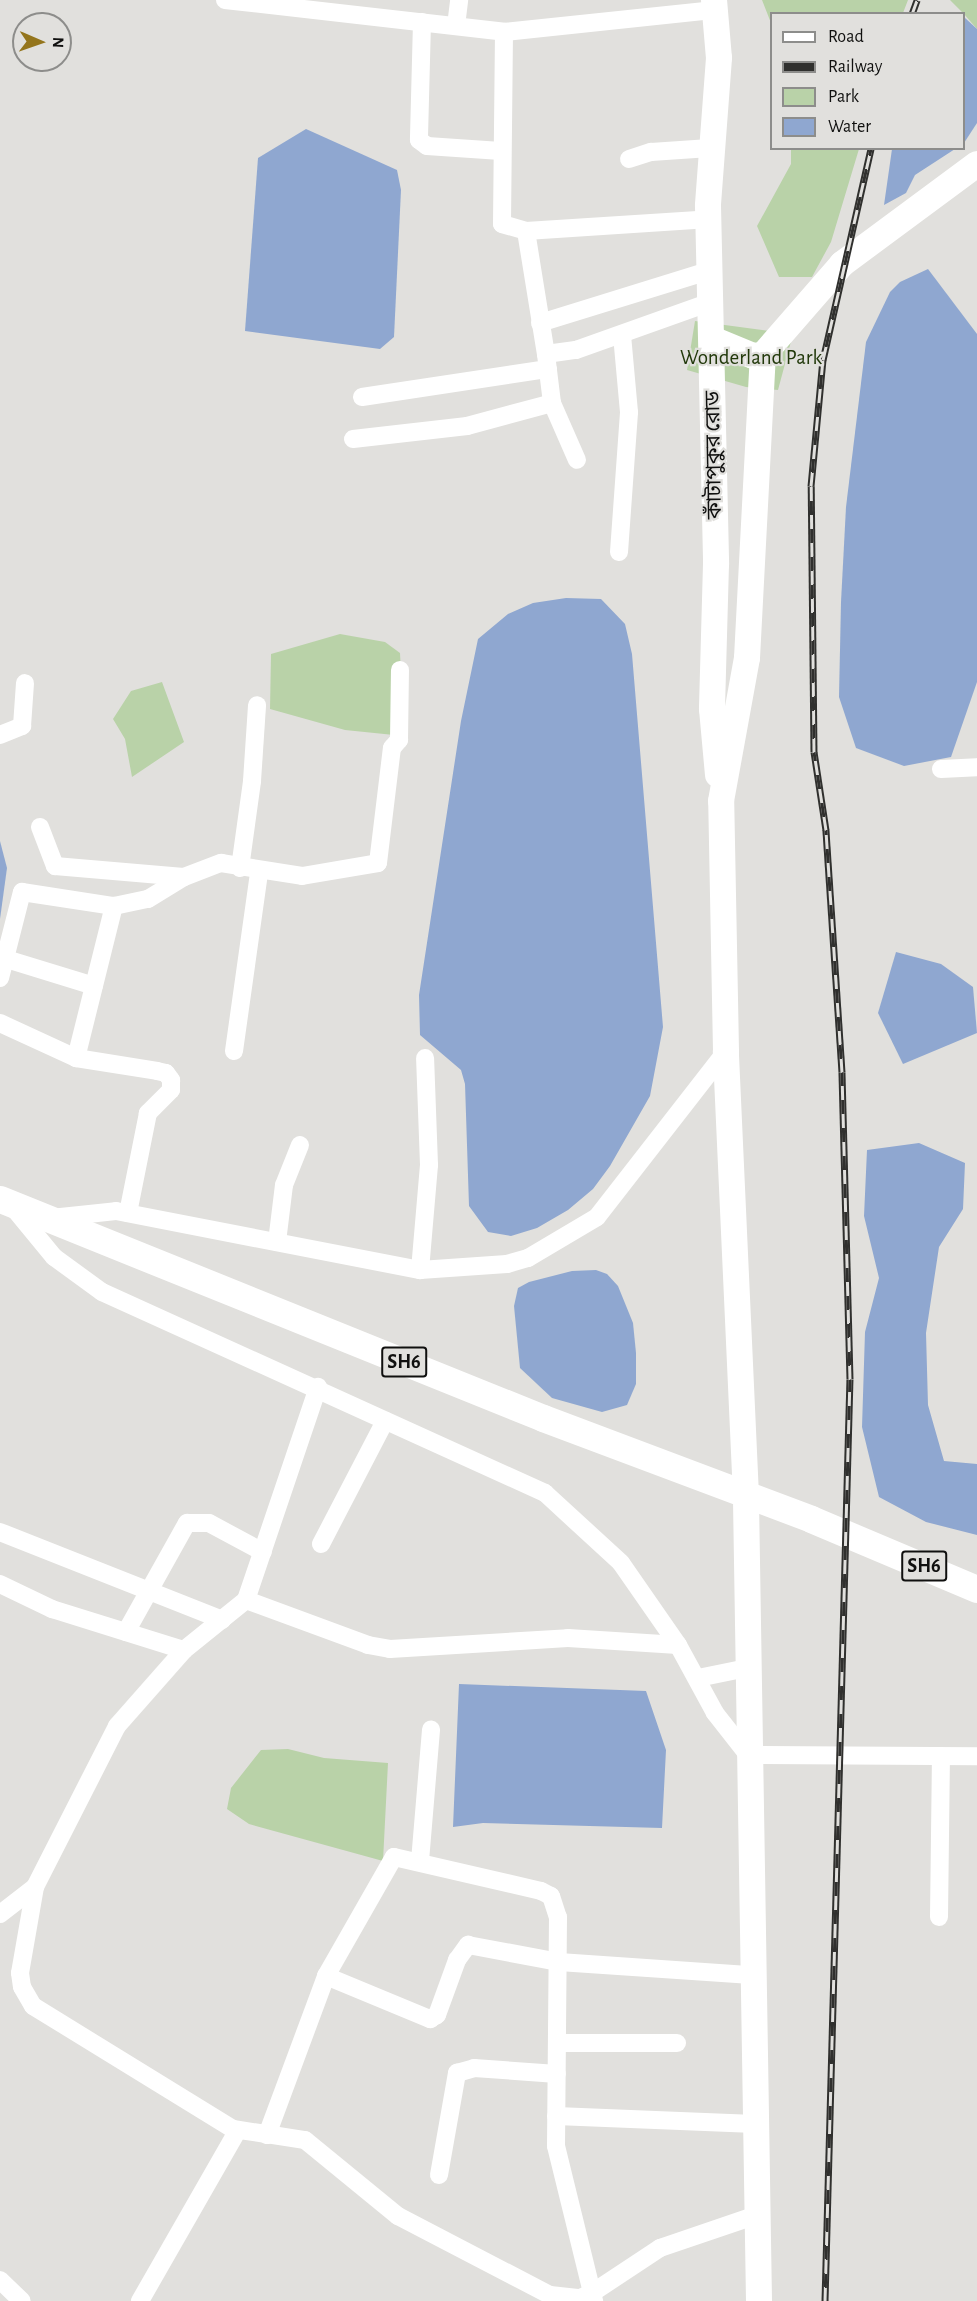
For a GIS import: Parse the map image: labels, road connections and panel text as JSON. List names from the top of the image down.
{
  "streets": {
    "main road": ["কাঁটাপুকুর রোড", "SH6"]
  },
  "parks": ["Wonderland Park"],
  "legend": [
    "Road",
    "Railway",
    "Park",
    "Water"
  ],
  "north": "right"
}
